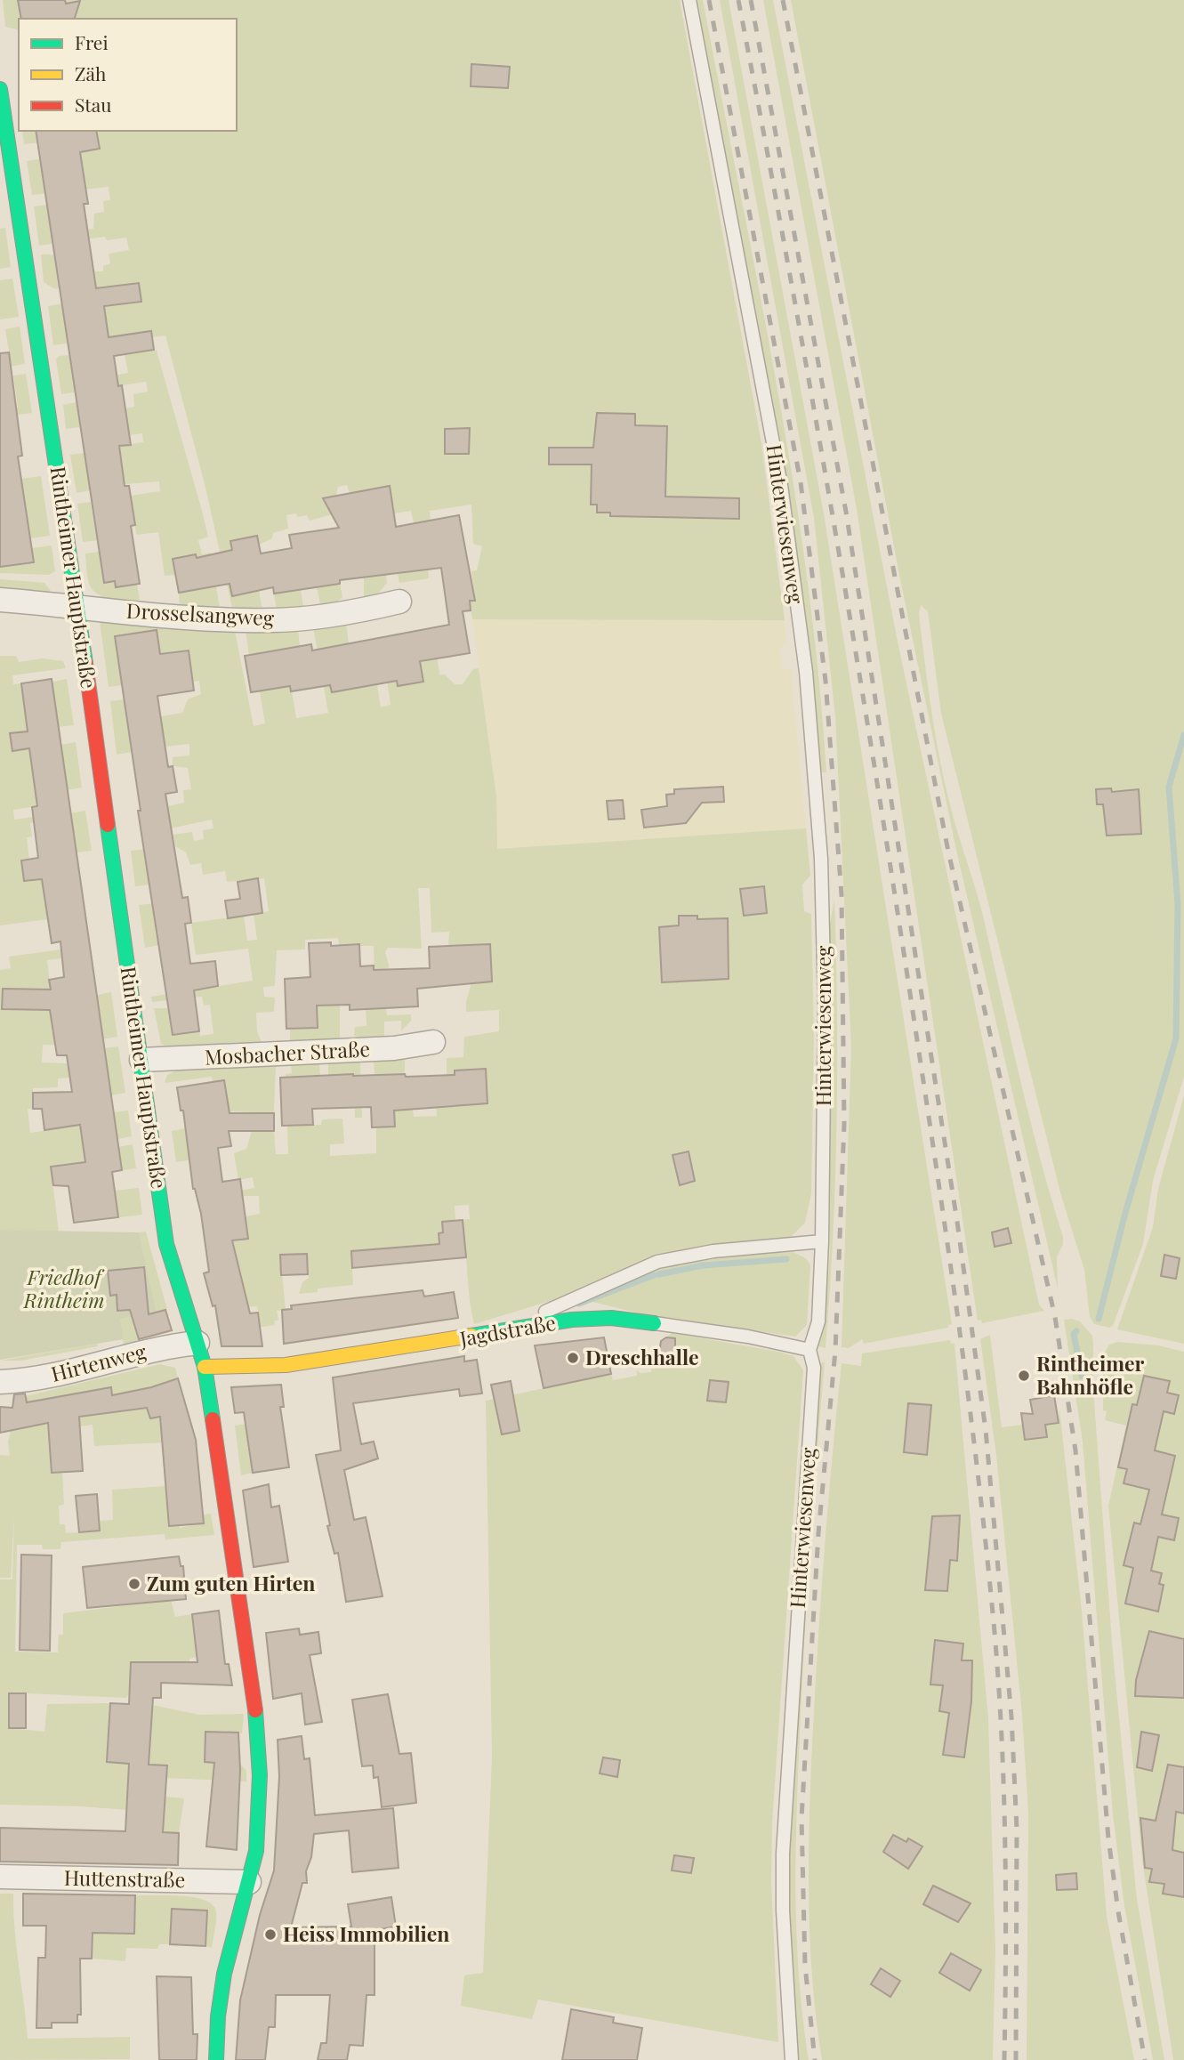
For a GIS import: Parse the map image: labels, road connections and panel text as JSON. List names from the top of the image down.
{
  "streets": {
    "street": [
      "Rintheimer Hauptstraße",
      "Drosselsangweg",
      "Mosbacher Straße",
      "Jagdstraße",
      "Hirtenweg",
      "Huttenstraße"
    ],
    "lane": ["Hinterwiesenweg"]
  },
  "crossings": [
    ["Hinterwiesenweg", "Jagdstraße"],
    ["Rintheimer Hauptstraße", "Drosselsangweg"],
    ["Rintheimer Hauptstraße", "Mosbacher Straße"],
    ["Rintheimer Hauptstraße", "Jagdstraße"],
    ["Rintheimer Hauptstraße", "Hirtenweg"],
    ["Rintheimer Hauptstraße", "Huttenstraße"]
  ],
  "parks": ["Friedhof Rintheim"],
  "places": [
    "Dreschhalle",
    "Rintheimer Bahnhöfle",
    "Zum guten Hirten",
    "Heiss Immobilien"
  ],
  "legend": ["Frei", "Zäh", "Stau"]
}
